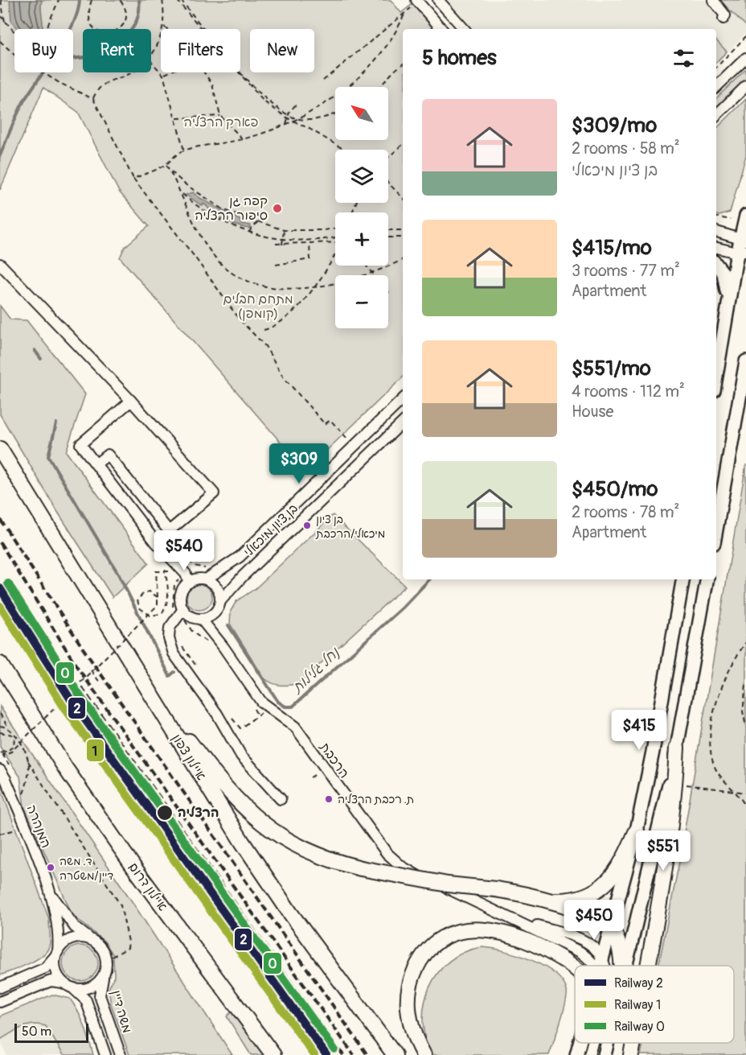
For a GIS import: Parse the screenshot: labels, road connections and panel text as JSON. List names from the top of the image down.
{
  "streets": {
    "highway": ["איילון צפון", "איילון דרום"],
    "street": [
      "בן ציון מיכאלי",
      "הרכבת",
      "המנהרה",
      "משה דיין"
    ]
  },
  "crossings": [
    ["בן ציון מיכאלי", "הרכבת"],
    ["המנהרה", "משה דיין"]
  ],
  "water": ["נחל גלילות"],
  "parks": ["פארק הרצליה", "מתחם חבלים (קומפן)"],
  "places": [
    "קפה גן סיפור הרצליה",
    "בן ציון מיכאלי/הרכבת",
    "ת. רכבת הרצליה",
    "הרצליה",
    "ד. משה דיין/משטרה"
  ],
  "lines": ["rail line 0", "rail line 2", "rail line 1"],
  "legend": ["Railway 2", "Railway 1", "Railway 0"],
  "scale_bar": "50 m",
  "north": "top left",
  "page": {
    "chip": [
      "Buy",
      "Rent",
      "Filters",
      "New"
    ],
    "heading": "5 homes",
    "map_buttons": ["+", "−"],
    "list": [
      {
        "name": "$309/mo",
        "note": "2 rooms · 58 m² · בן ציון מיכאלי"
      },
      {
        "name": "$415/mo",
        "note": "3 rooms · 77 m² · Apartment"
      },
      {
        "name": "$551/mo",
        "note": "4 rooms · 112 m² · House"
      },
      {
        "name": "$450/mo",
        "note": "2 rooms · 78 m² · Apartment"
      }
    ],
    "price": [
      "$309",
      "$540",
      "$415",
      "$551",
      "$450"
    ],
    "scale": "50 m"
  }
}
